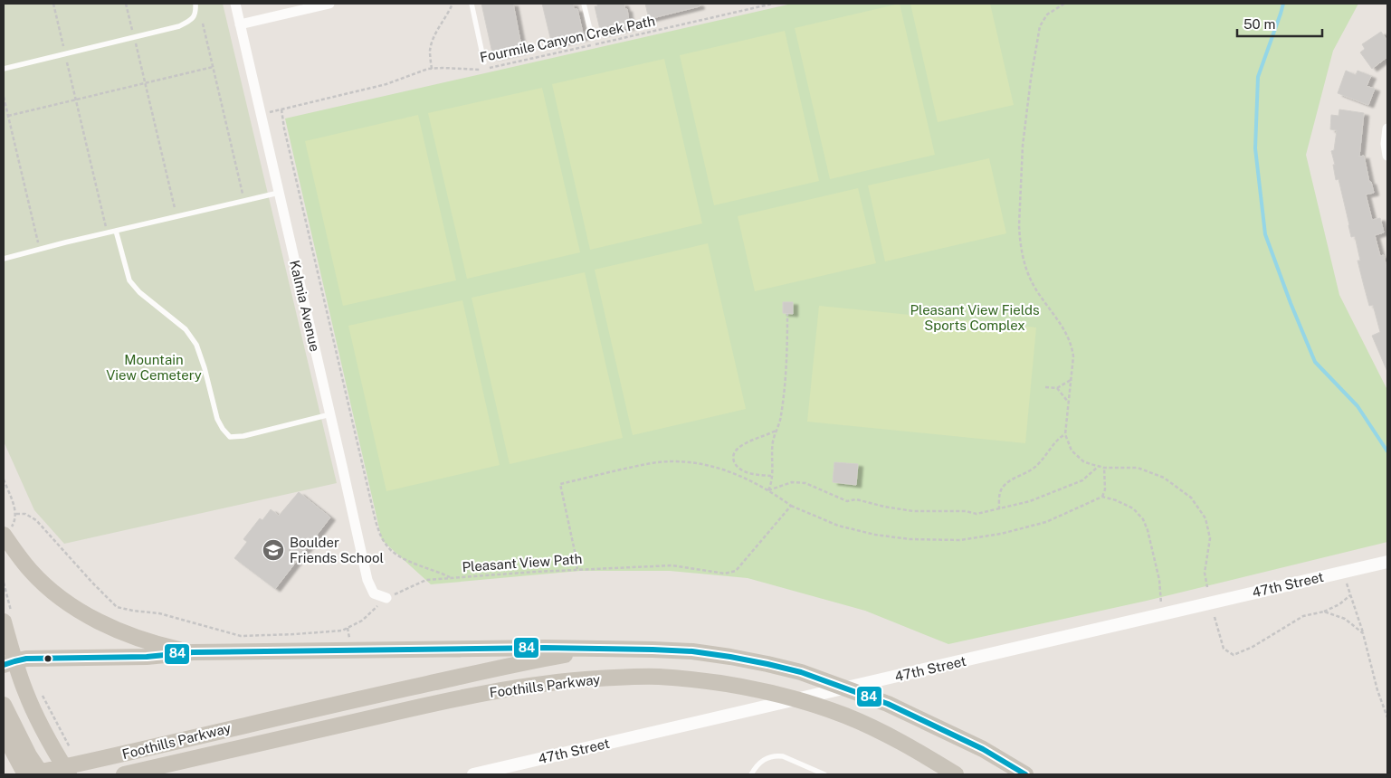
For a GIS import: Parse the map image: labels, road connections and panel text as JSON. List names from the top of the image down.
{
  "streets": {
    "highway": ["Foothills Parkway"],
    "street": ["Kalmia Avenue", "47th Street"],
    "path": ["Fourmile Canyon Creek Path", "Pleasant View Path"]
  },
  "crossings": [
    ["Fourmile Canyon Creek Path", "Kalmia Avenue"],
    ["Kalmia Avenue", "Pleasant View Path"]
  ],
  "parks": ["Pleasant View Fields Sports Complex", "Mountain View Cemetery"],
  "places": {
    "school or university": ["Boulder Friends School"]
  },
  "lines": ["transit line 84"],
  "scale_bar": "50 m"
}
